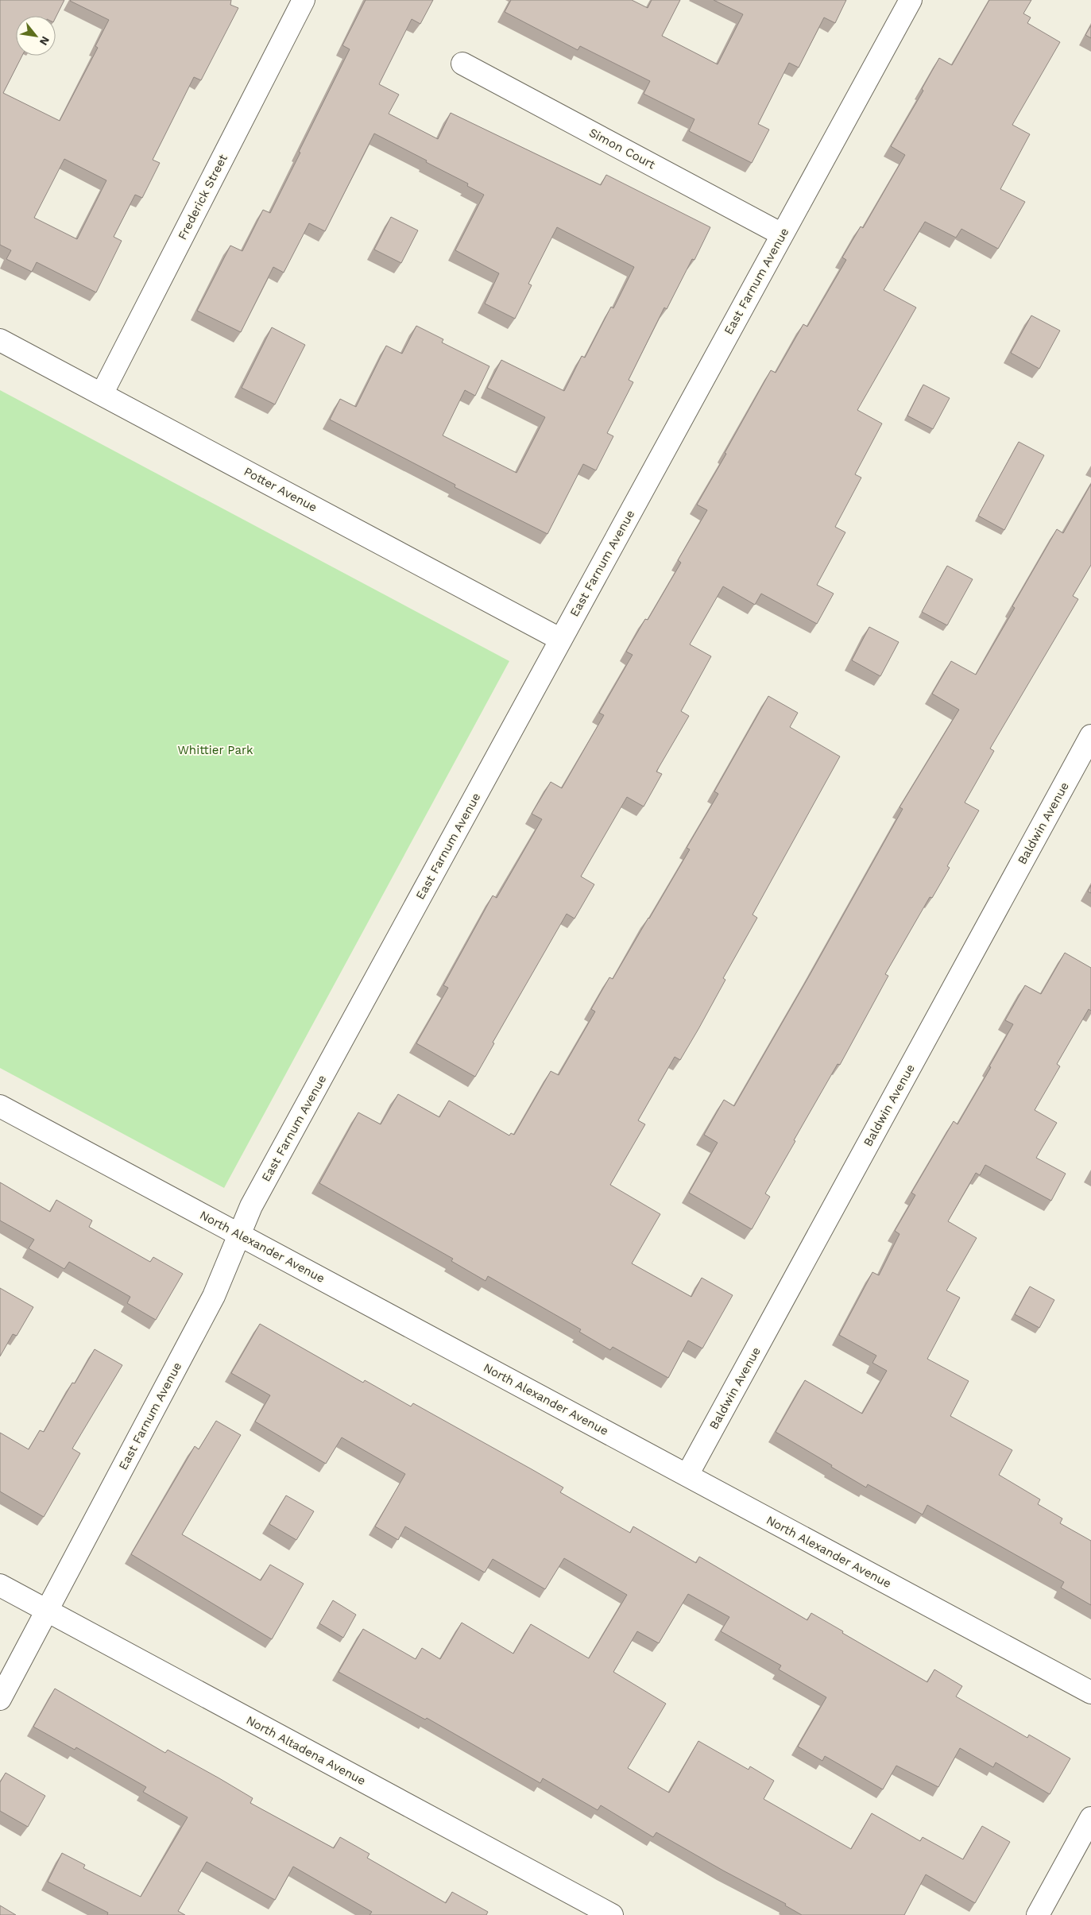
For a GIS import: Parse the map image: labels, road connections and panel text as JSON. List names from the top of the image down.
{
  "streets": {
    "street": [
      "Simon Court",
      "Frederick Street",
      "East Farnum Avenue",
      "Potter Avenue",
      "Baldwin Avenue",
      "North Alexander Avenue",
      "North Altadena Avenue"
    ]
  },
  "crossings": [
    ["Simon Court", "East Farnum Avenue"],
    ["Frederick Street", "Potter Avenue"],
    ["East Farnum Avenue", "Potter Avenue"],
    ["East Farnum Avenue", "North Alexander Avenue"],
    ["East Farnum Avenue", "North Altadena Avenue"],
    ["Baldwin Avenue", "North Alexander Avenue"]
  ],
  "parks": ["Whittier Park"],
  "north": "bottom right"
}
